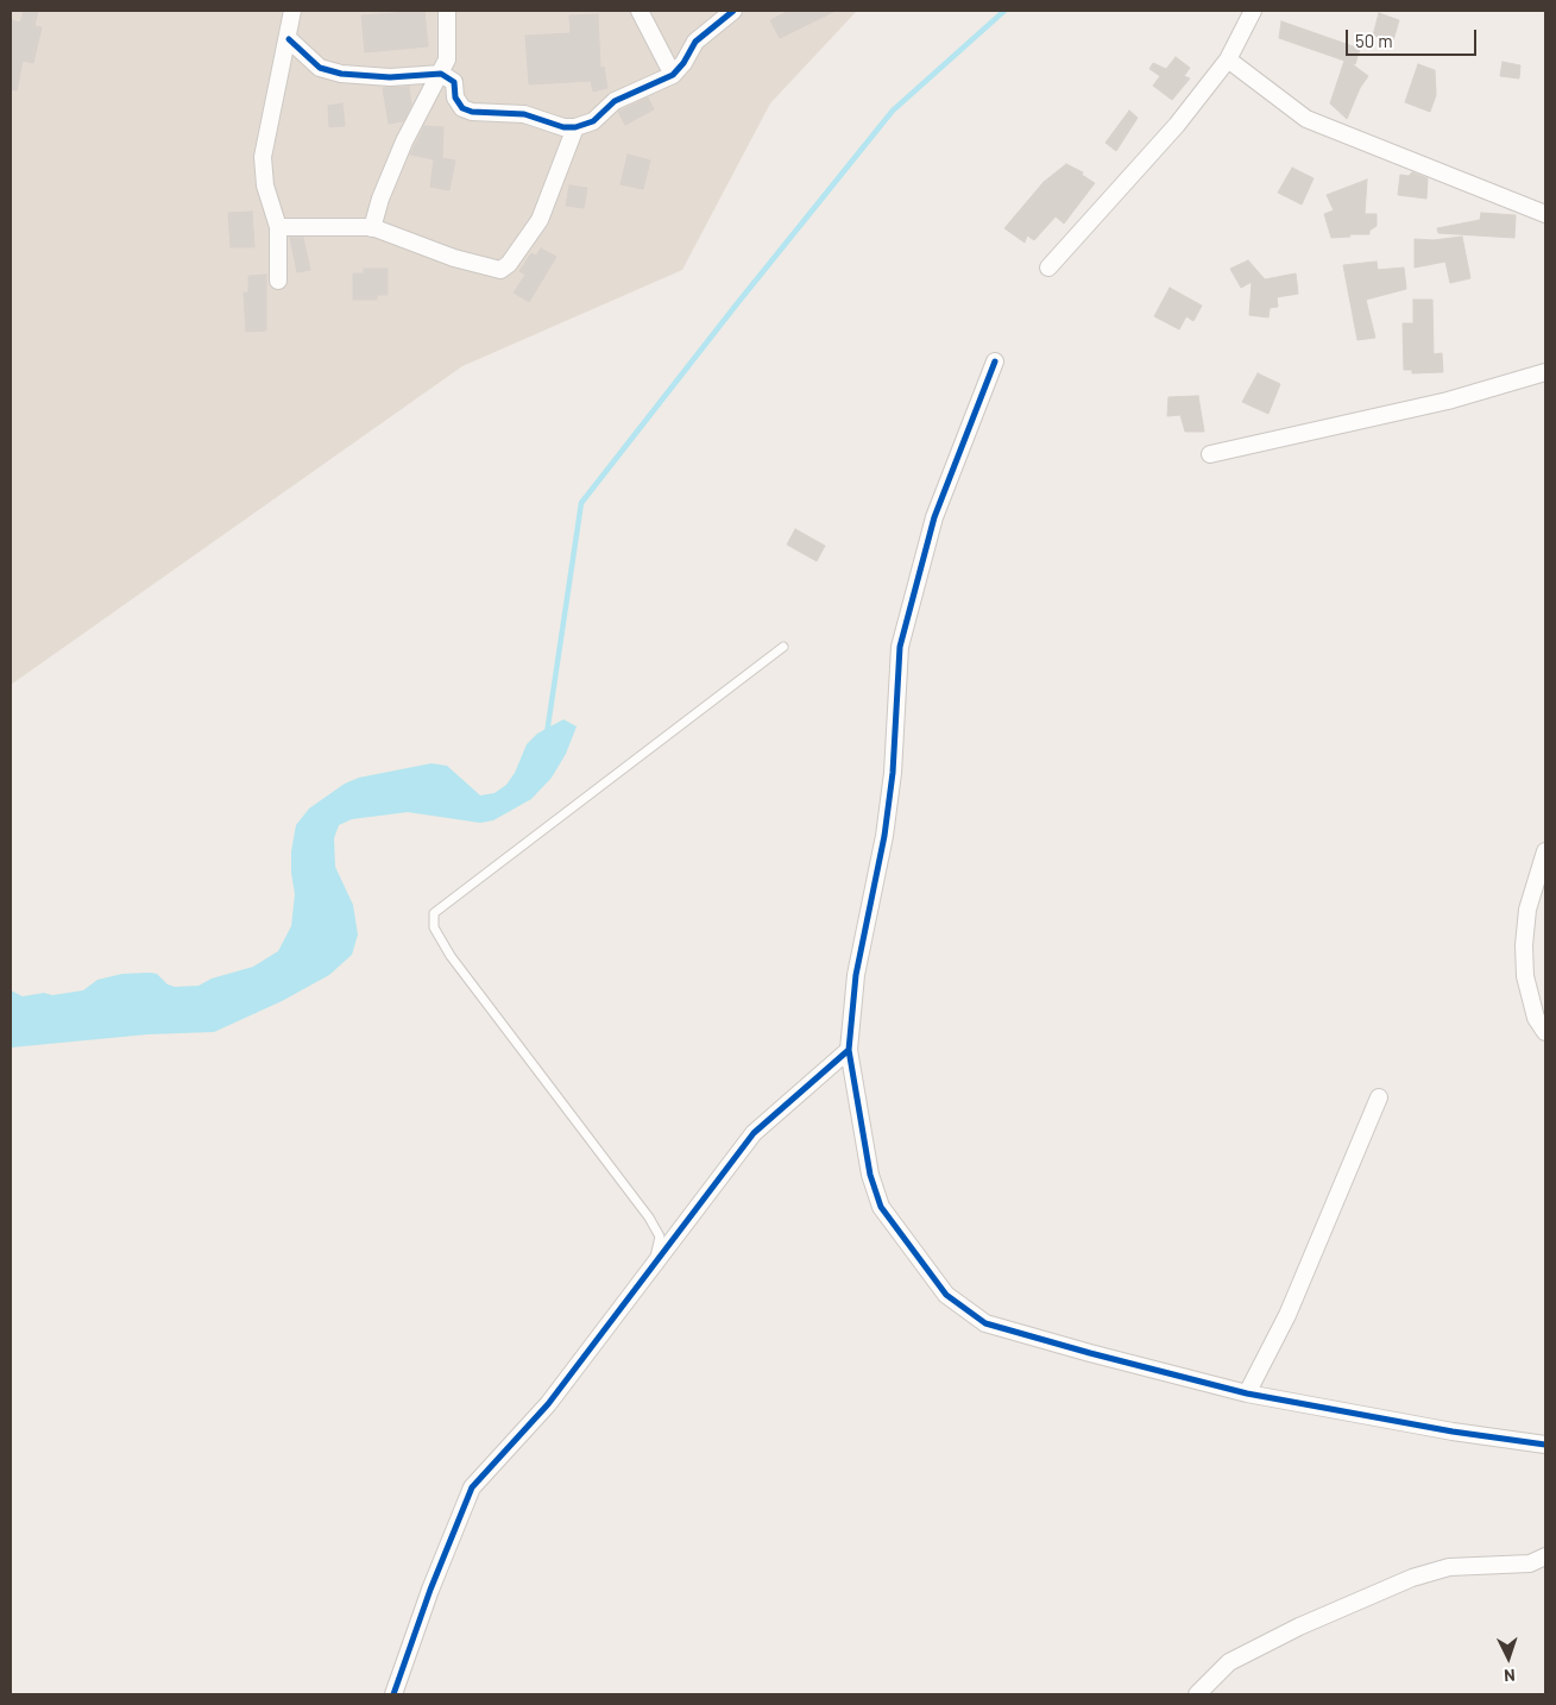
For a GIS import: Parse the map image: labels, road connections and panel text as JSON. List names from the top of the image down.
{
  "scale_bar": "50 m",
  "north": "bottom"
}
